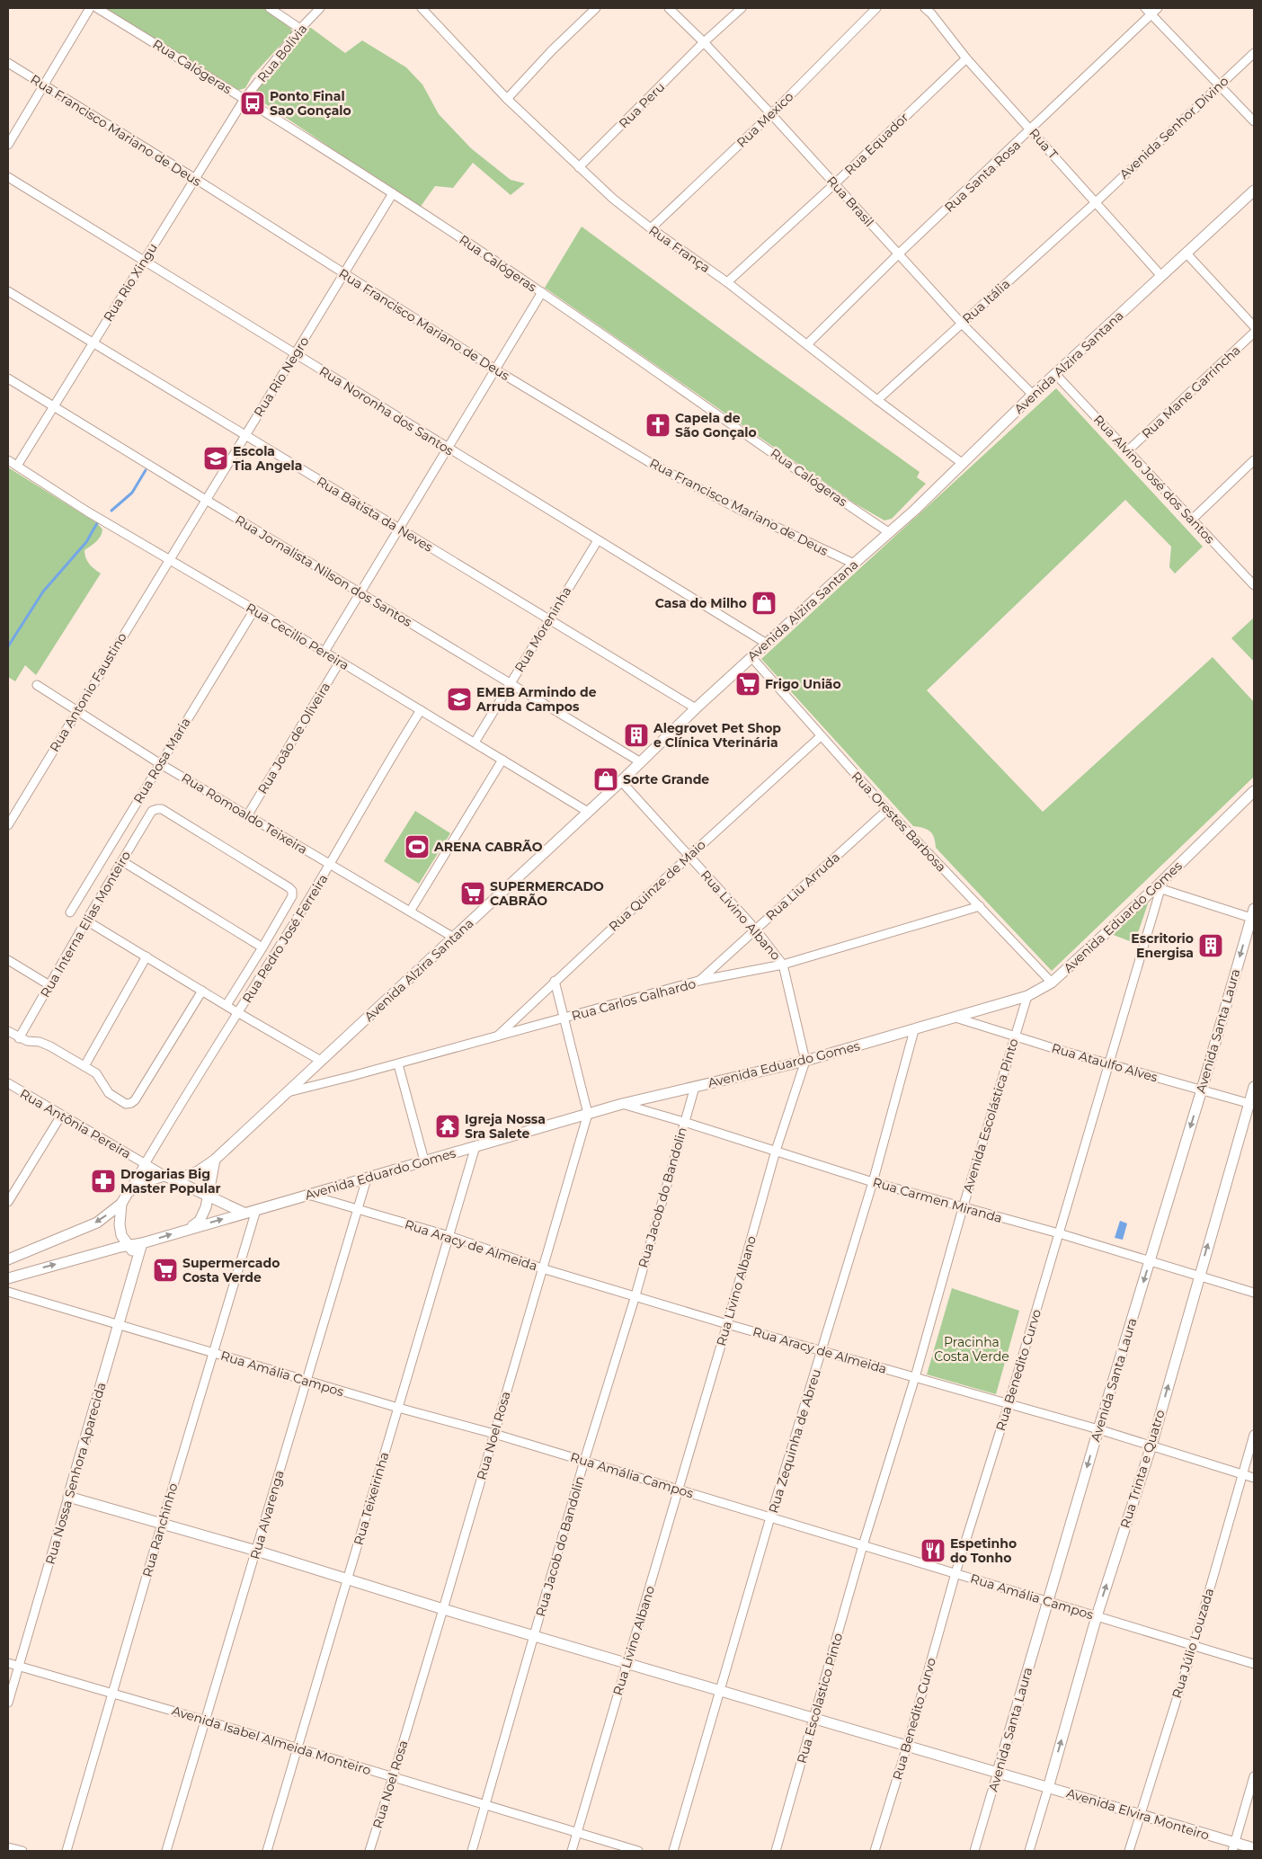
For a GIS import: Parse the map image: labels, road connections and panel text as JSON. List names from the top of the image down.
{
  "streets": {
    "main road": [
      "Avenida Alzira Santana",
      "Avenida Eduardo Gomes",
      "Avenida Santa Laura",
      "Rua Trinta e Quatro",
      "Rua Nossa Senhora Aparecida",
      "Avenida Elvira Monteiro"
    ],
    "street": [
      "Rua Bolívia",
      "Rua Calógeras",
      "Rua Peru",
      "Rua Mexico",
      "Avenida Senhor Divino",
      "Rua Francisco Mariano de Deus",
      "Rua Equador",
      "Rua T",
      "Rua Santa Rosa",
      "Rua Brasil",
      "Rua França",
      "Rua Rio Xingu",
      "Rua Itália",
      "Rua Rio Negro",
      "Rua Mane Garrincha",
      "Rua Noronha dos Santos",
      "Rua Alvino José dos Santos",
      "Rua Batista da Neves",
      "Rua Jornalista Nilson dos Santos",
      "Rua Moreninha",
      "Rua Cecilio Pereira",
      "Rua Antonio Faustino",
      "Rua João de Oliveira",
      "Rua Rosa Maria",
      "Rua Romoaldo Teixeira",
      "Rua Orestes Barbosa",
      "Rua Quinze de Maio",
      "Rua Liu Arruda",
      "Rua Livino Albano",
      "Rua Interna Elias Monteiro",
      "Rua Pedro José Ferreira",
      "Rua Carlos Galhardo",
      "Rua Ataulfo Alves",
      "Avenida Escolástica Pinto",
      "Rua Antônia Pereira",
      "Rua Jacob do Bandolin",
      "Rua Carmen Miranda",
      "Rua Aracy de Almeida",
      "Rua Benedito Curvo",
      "Rua Amália Campos",
      "Rua Noel Rosa",
      "Rua Zequinha de Abreu",
      "Rua Teixeirinha",
      "Rua Alvarenga",
      "Rua Ranchinho",
      "Rua Júlio Louzada",
      "Rua Escolastico Pinto",
      "Avenida Isabel Almeida Monteiro"
    ]
  },
  "crossings": [
    ["Rua Bolívia", "Rua Calógeras"],
    ["Rua Bolívia", "Rua Rio Xingu"],
    ["Rua Calógeras", "Rua Rio Xingu"],
    ["Rua Calógeras", "Avenida Alzira Santana"],
    ["Rua Calógeras", "Rua Rio Negro"],
    ["Rua Peru", "Rua Brasil"],
    ["Rua Peru", "Rua França"],
    ["Rua Mexico", "Rua Brasil"],
    ["Rua Mexico", "Rua França"],
    ["Avenida Senhor Divino", "Rua T"],
    ["Avenida Senhor Divino", "Rua Itália"],
    ["Rua Francisco Mariano de Deus", "Rua Rio Xingu"],
    ["Rua Francisco Mariano de Deus", "Avenida Alzira Santana"],
    ["Rua Francisco Mariano de Deus", "Rua Rio Negro"],
    ["Rua Equador", "Rua T"],
    ["Rua Equador", "Rua Brasil"],
    ["Rua Equador", "Rua França"],
    ["Rua T", "Rua Santa Rosa"],
    ["Rua T", "Rua Itália"],
    ["Rua T", "Avenida Alzira Santana"],
    ["Rua Santa Rosa", "Rua Brasil"],
    ["Rua Santa Rosa", "Rua França"],
    ["Rua Brasil", "Rua Itália"],
    ["Rua Brasil", "Avenida Alzira Santana"],
    ["Rua França", "Rua Itália"],
    ["Rua França", "Avenida Alzira Santana"],
    ["Rua Rio Xingu", "Rua Noronha dos Santos"],
    ["Rua Rio Xingu", "Rua Batista da Neves"],
    ["Rua Rio Xingu", "Rua Jornalista Nilson dos Santos"],
    ["Rua Rio Xingu", "Rua Cecilio Pereira"],
    ["Avenida Alzira Santana", "Rua Noronha dos Santos"],
    ["Avenida Alzira Santana", "Rua Alvino José dos Santos"],
    ["Avenida Alzira Santana", "Rua Batista da Neves"],
    ["Avenida Alzira Santana", "Rua Jornalista Nilson dos Santos"],
    ["Avenida Alzira Santana", "Rua Cecilio Pereira"],
    ["Avenida Alzira Santana", "Rua Romoaldo Teixeira"],
    ["Avenida Alzira Santana", "Rua Orestes Barbosa"],
    ["Avenida Alzira Santana", "Rua Livino Albano"],
    ["Avenida Alzira Santana", "Avenida Eduardo Gomes"],
    ["Avenida Alzira Santana", "Rua Pedro José Ferreira"],
    ["Avenida Alzira Santana", "Rua Carlos Galhardo"],
    ["Avenida Alzira Santana", "Rua Antônia Pereira"],
    ["Avenida Alzira Santana", "Rua Nossa Senhora Aparecida"],
    ["Rua Rio Negro", "Rua Noronha dos Santos"],
    ["Rua Rio Negro", "Rua Batista da Neves"],
    ["Rua Rio Negro", "Rua Jornalista Nilson dos Santos"],
    ["Rua Rio Negro", "Rua Cecilio Pereira"],
    ["Rua Rio Negro", "Rua Antonio Faustino"],
    ["Rua Mane Garrincha", "Rua Alvino José dos Santos"],
    ["Rua Noronha dos Santos", "Rua Moreninha"],
    ["Rua Batista da Neves", "Rua Moreninha"],
    ["Rua Jornalista Nilson dos Santos", "Rua Moreninha"],
    ["Rua Moreninha", "Rua Cecilio Pereira"],
    ["Rua Cecilio Pereira", "Rua Antonio Faustino"],
    ["Rua Cecilio Pereira", "Rua João de Oliveira"],
    ["Rua Cecilio Pereira", "Rua Rosa Maria"],
    ["Rua Cecilio Pereira", "Rua Pedro José Ferreira"],
    ["Rua Antonio Faustino", "Rua Romoaldo Teixeira"],
    ["Rua João de Oliveira", "Rua Romoaldo Teixeira"],
    ["Rua Rosa Maria", "Rua Romoaldo Teixeira"],
    ["Rua Romoaldo Teixeira", "Rua Pedro José Ferreira"],
    ["Rua Orestes Barbosa", "Rua Quinze de Maio"],
    ["Rua Orestes Barbosa", "Rua Liu Arruda"],
    ["Rua Orestes Barbosa", "Avenida Eduardo Gomes"],
    ["Rua Orestes Barbosa", "Rua Carlos Galhardo"],
    ["Rua Quinze de Maio", "Rua Livino Albano"],
    ["Rua Quinze de Maio", "Rua Carlos Galhardo"],
    ["Rua Liu Arruda", "Rua Livino Albano"],
    ["Rua Liu Arruda", "Rua Carlos Galhardo"],
    ["Rua Livino Albano", "Avenida Eduardo Gomes"],
    ["Rua Livino Albano", "Rua Carlos Galhardo"],
    ["Rua Livino Albano", "Rua Carmen Miranda"],
    ["Rua Livino Albano", "Rua Aracy de Almeida"],
    ["Rua Livino Albano", "Rua Amália Campos"],
    ["Rua Livino Albano", "Avenida Isabel Almeida Monteiro"],
    ["Avenida Eduardo Gomes", "Rua Pedro José Ferreira"],
    ["Avenida Eduardo Gomes", "Rua Ataulfo Alves"],
    ["Avenida Eduardo Gomes", "Avenida Escolástica Pinto"],
    ["Avenida Eduardo Gomes", "Rua Antônia Pereira"],
    ["Avenida Eduardo Gomes", "Rua Jacob do Bandolin"],
    ["Avenida Eduardo Gomes", "Rua Carmen Miranda"],
    ["Avenida Eduardo Gomes", "Rua Aracy de Almeida"],
    ["Avenida Eduardo Gomes", "Rua Benedito Curvo"],
    ["Avenida Eduardo Gomes", "Rua Noel Rosa"],
    ["Avenida Eduardo Gomes", "Rua Zequinha de Abreu"],
    ["Avenida Eduardo Gomes", "Rua Nossa Senhora Aparecida"],
    ["Avenida Eduardo Gomes", "Rua Teixeirinha"],
    ["Avenida Eduardo Gomes", "Rua Alvarenga"],
    ["Avenida Eduardo Gomes", "Rua Ranchinho"],
    ["Rua Pedro José Ferreira", "Rua Antônia Pereira"],
    ["Rua Pedro José Ferreira", "Rua Nossa Senhora Aparecida"],
    ["Avenida Santa Laura", "Rua Ataulfo Alves"],
    ["Avenida Santa Laura", "Rua Carmen Miranda"],
    ["Avenida Santa Laura", "Rua Aracy de Almeida"],
    ["Avenida Santa Laura", "Rua Amália Campos"],
    ["Rua Ataulfo Alves", "Avenida Escolástica Pinto"],
    ["Rua Ataulfo Alves", "Rua Benedito Curvo"],
    ["Rua Ataulfo Alves", "Rua Trinta e Quatro"],
    ["Avenida Escolástica Pinto", "Rua Carmen Miranda"],
    ["Avenida Escolástica Pinto", "Rua Aracy de Almeida"],
    ["Avenida Escolástica Pinto", "Rua Amália Campos"],
    ["Avenida Escolástica Pinto", "Rua Escolastico Pinto"],
    ["Rua Antônia Pereira", "Rua Nossa Senhora Aparecida"],
    ["Rua Jacob do Bandolin", "Rua Carmen Miranda"],
    ["Rua Jacob do Bandolin", "Rua Aracy de Almeida"],
    ["Rua Jacob do Bandolin", "Rua Amália Campos"],
    ["Rua Jacob do Bandolin", "Avenida Isabel Almeida Monteiro"],
    ["Rua Carmen Miranda", "Rua Benedito Curvo"],
    ["Rua Carmen Miranda", "Rua Zequinha de Abreu"],
    ["Rua Carmen Miranda", "Rua Trinta e Quatro"],
    ["Rua Aracy de Almeida", "Rua Benedito Curvo"],
    ["Rua Aracy de Almeida", "Rua Noel Rosa"],
    ["Rua Aracy de Almeida", "Rua Zequinha de Abreu"],
    ["Rua Aracy de Almeida", "Rua Trinta e Quatro"],
    ["Rua Aracy de Almeida", "Rua Teixeirinha"],
    ["Rua Aracy de Almeida", "Rua Alvarenga"],
    ["Rua Aracy de Almeida", "Rua Júlio Louzada"],
    ["Rua Benedito Curvo", "Rua Amália Campos"],
    ["Rua Amália Campos", "Rua Noel Rosa"],
    ["Rua Amália Campos", "Rua Zequinha de Abreu"],
    ["Rua Amália Campos", "Rua Trinta e Quatro"],
    ["Rua Amália Campos", "Rua Nossa Senhora Aparecida"],
    ["Rua Amália Campos", "Rua Teixeirinha"],
    ["Rua Amália Campos", "Rua Alvarenga"],
    ["Rua Amália Campos", "Rua Ranchinho"],
    ["Rua Amália Campos", "Rua Júlio Louzada"],
    ["Rua Amália Campos", "Rua Escolastico Pinto"],
    ["Rua Noel Rosa", "Avenida Isabel Almeida Monteiro"],
    ["Rua Trinta e Quatro", "Avenida Elvira Monteiro"],
    ["Rua Nossa Senhora Aparecida", "Avenida Isabel Almeida Monteiro"],
    ["Rua Teixeirinha", "Avenida Isabel Almeida Monteiro"],
    ["Rua Alvarenga", "Avenida Isabel Almeida Monteiro"],
    ["Rua Ranchinho", "Avenida Isabel Almeida Monteiro"],
    ["Rua Júlio Louzada", "Avenida Elvira Monteiro"]
  ],
  "one_way": ["Avenida Santa Laura", "Rua Trinta e Quatro"],
  "parks": ["Pracinha Costa Verde"],
  "places": {
    "bus stop": ["Ponto Final Sao Gonçalo"],
    "church": ["Capela de São Gonçalo"],
    "school or university": ["Escola Tia Angela", "EMEB Armindo de Arruda Campos"],
    "shop": ["Casa do Milho", "Sorte Grande"],
    "supermarket": ["Frigo União", "SUPERMERCADO CABRÃO", "Supermercado Costa Verde"],
    "building": ["Alegrovet Pet Shop e Clínica Vterinária", "Escritorio Energisa"],
    "sports": ["ARENA CABRÃO"],
    "temple": ["Igreja Nossa Sra Salete"],
    "pharmacy": ["Drogarias Big Master Popular"],
    "restaurant": ["Espetinho do Tonho"]
  }
}
